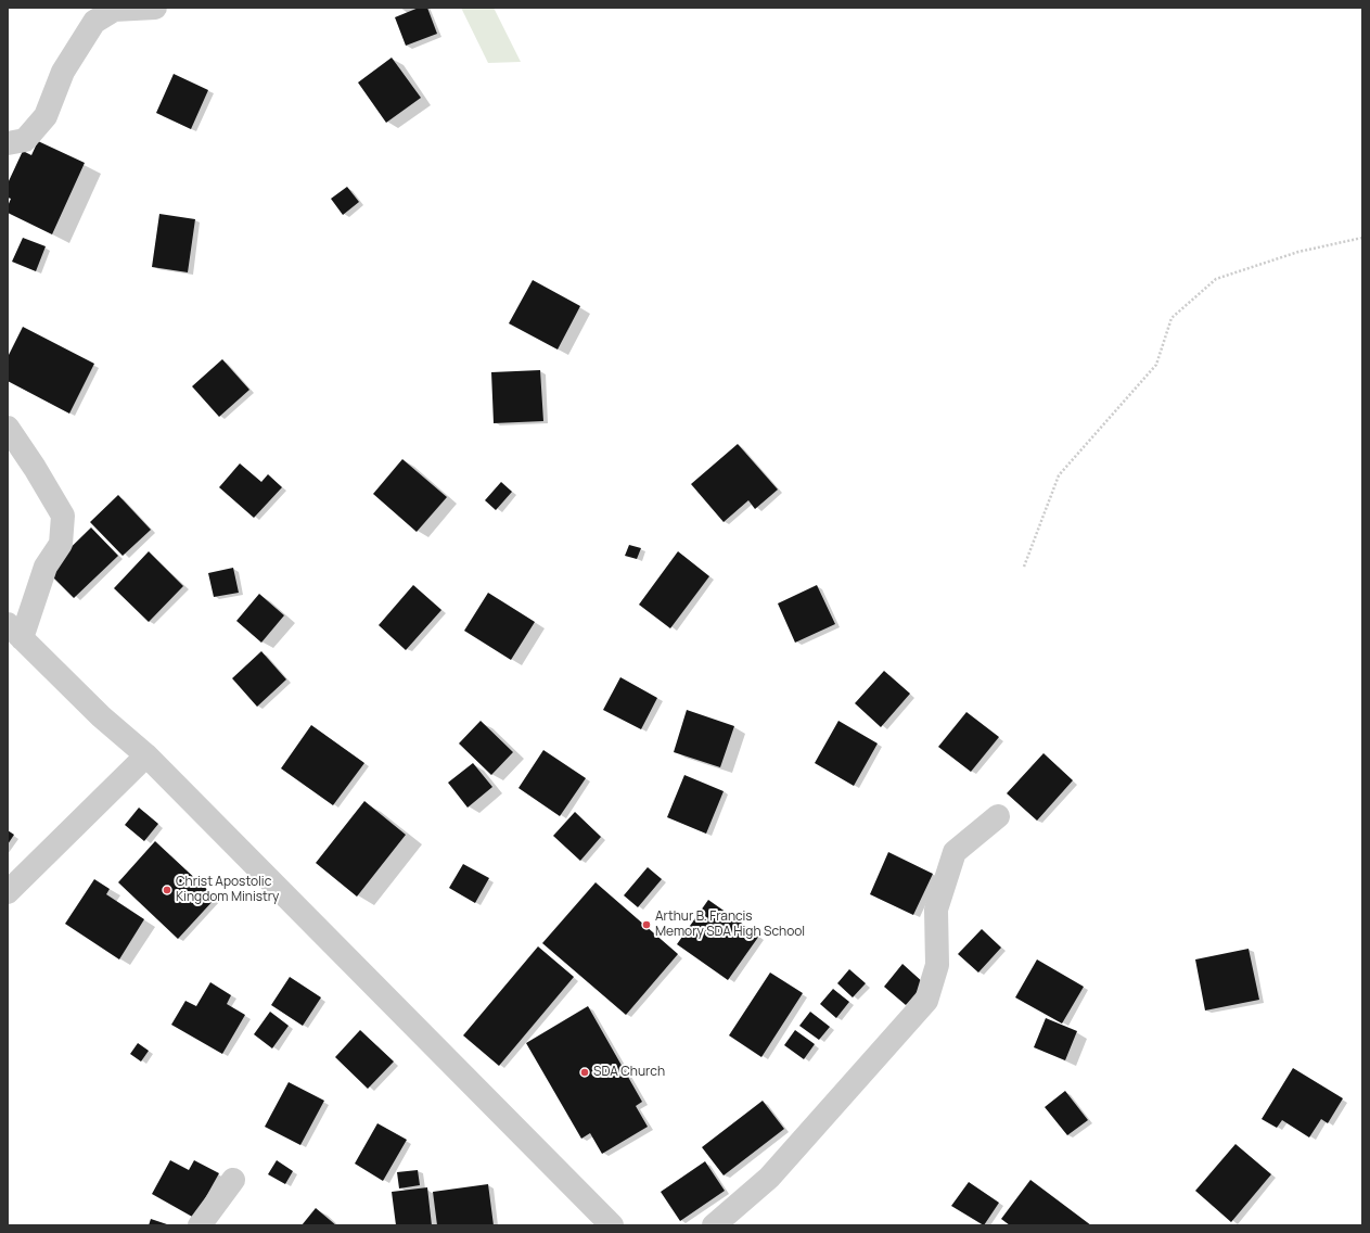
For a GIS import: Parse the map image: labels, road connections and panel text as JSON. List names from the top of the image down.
{
  "places": ["Christ Apostolic Kingdom Ministry", "Arthur B. Francis Memory SDA High School", "SDA Church"]
}
